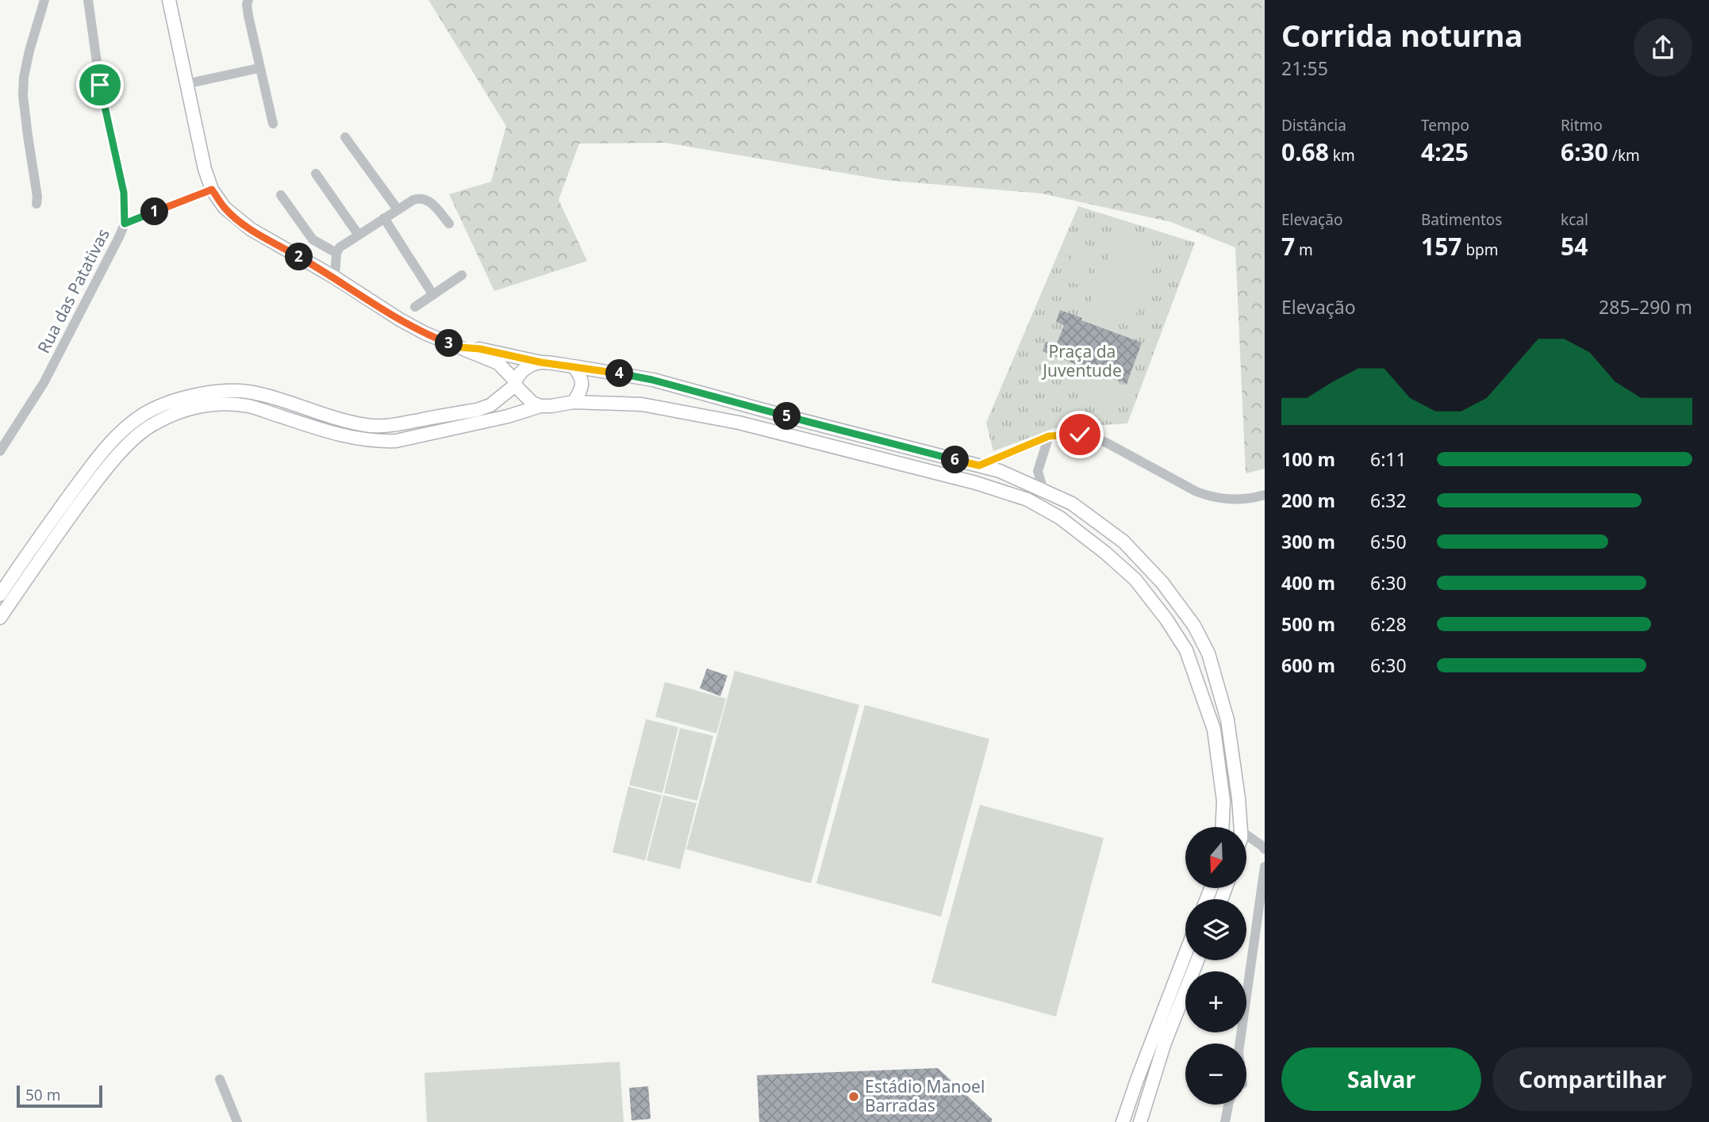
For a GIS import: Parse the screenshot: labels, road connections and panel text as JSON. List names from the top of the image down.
{
  "streets": {
    "street": ["Rua das Patativas"]
  },
  "parks": ["Praça da Juventude"],
  "places": ["Estádio Manoel Barradas"],
  "scale_bar": "50 m",
  "north": "bottom",
  "page": {
    "heading": ["Corrida noturna", "21:55"],
    "stats": [
      ["Distância", "0.68 km"],
      ["Tempo", "4:25"],
      ["Ritmo", "6:30 /km"],
      ["Elevação", "7 m"],
      ["Batimentos", "157 bpm"],
      ["kcal", "54"]
    ],
    "pins": [
      "1",
      "2",
      "3",
      "4",
      "5",
      "6"
    ],
    "chart": ["Elevação", "285–290 m"],
    "list": [
      {
        "name": "100 m",
        "note": "6:11"
      },
      {
        "name": "200 m",
        "note": "6:32"
      },
      {
        "name": "300 m",
        "note": "6:50"
      },
      {
        "name": "400 m",
        "note": "6:30"
      },
      {
        "name": "500 m",
        "note": "6:28"
      },
      {
        "name": "600 m",
        "note": "6:30"
      }
    ],
    "map_buttons": ["+", "−"],
    "buttons": ["Salvar", "Compartilhar"],
    "scale": "50 m"
  }
}
